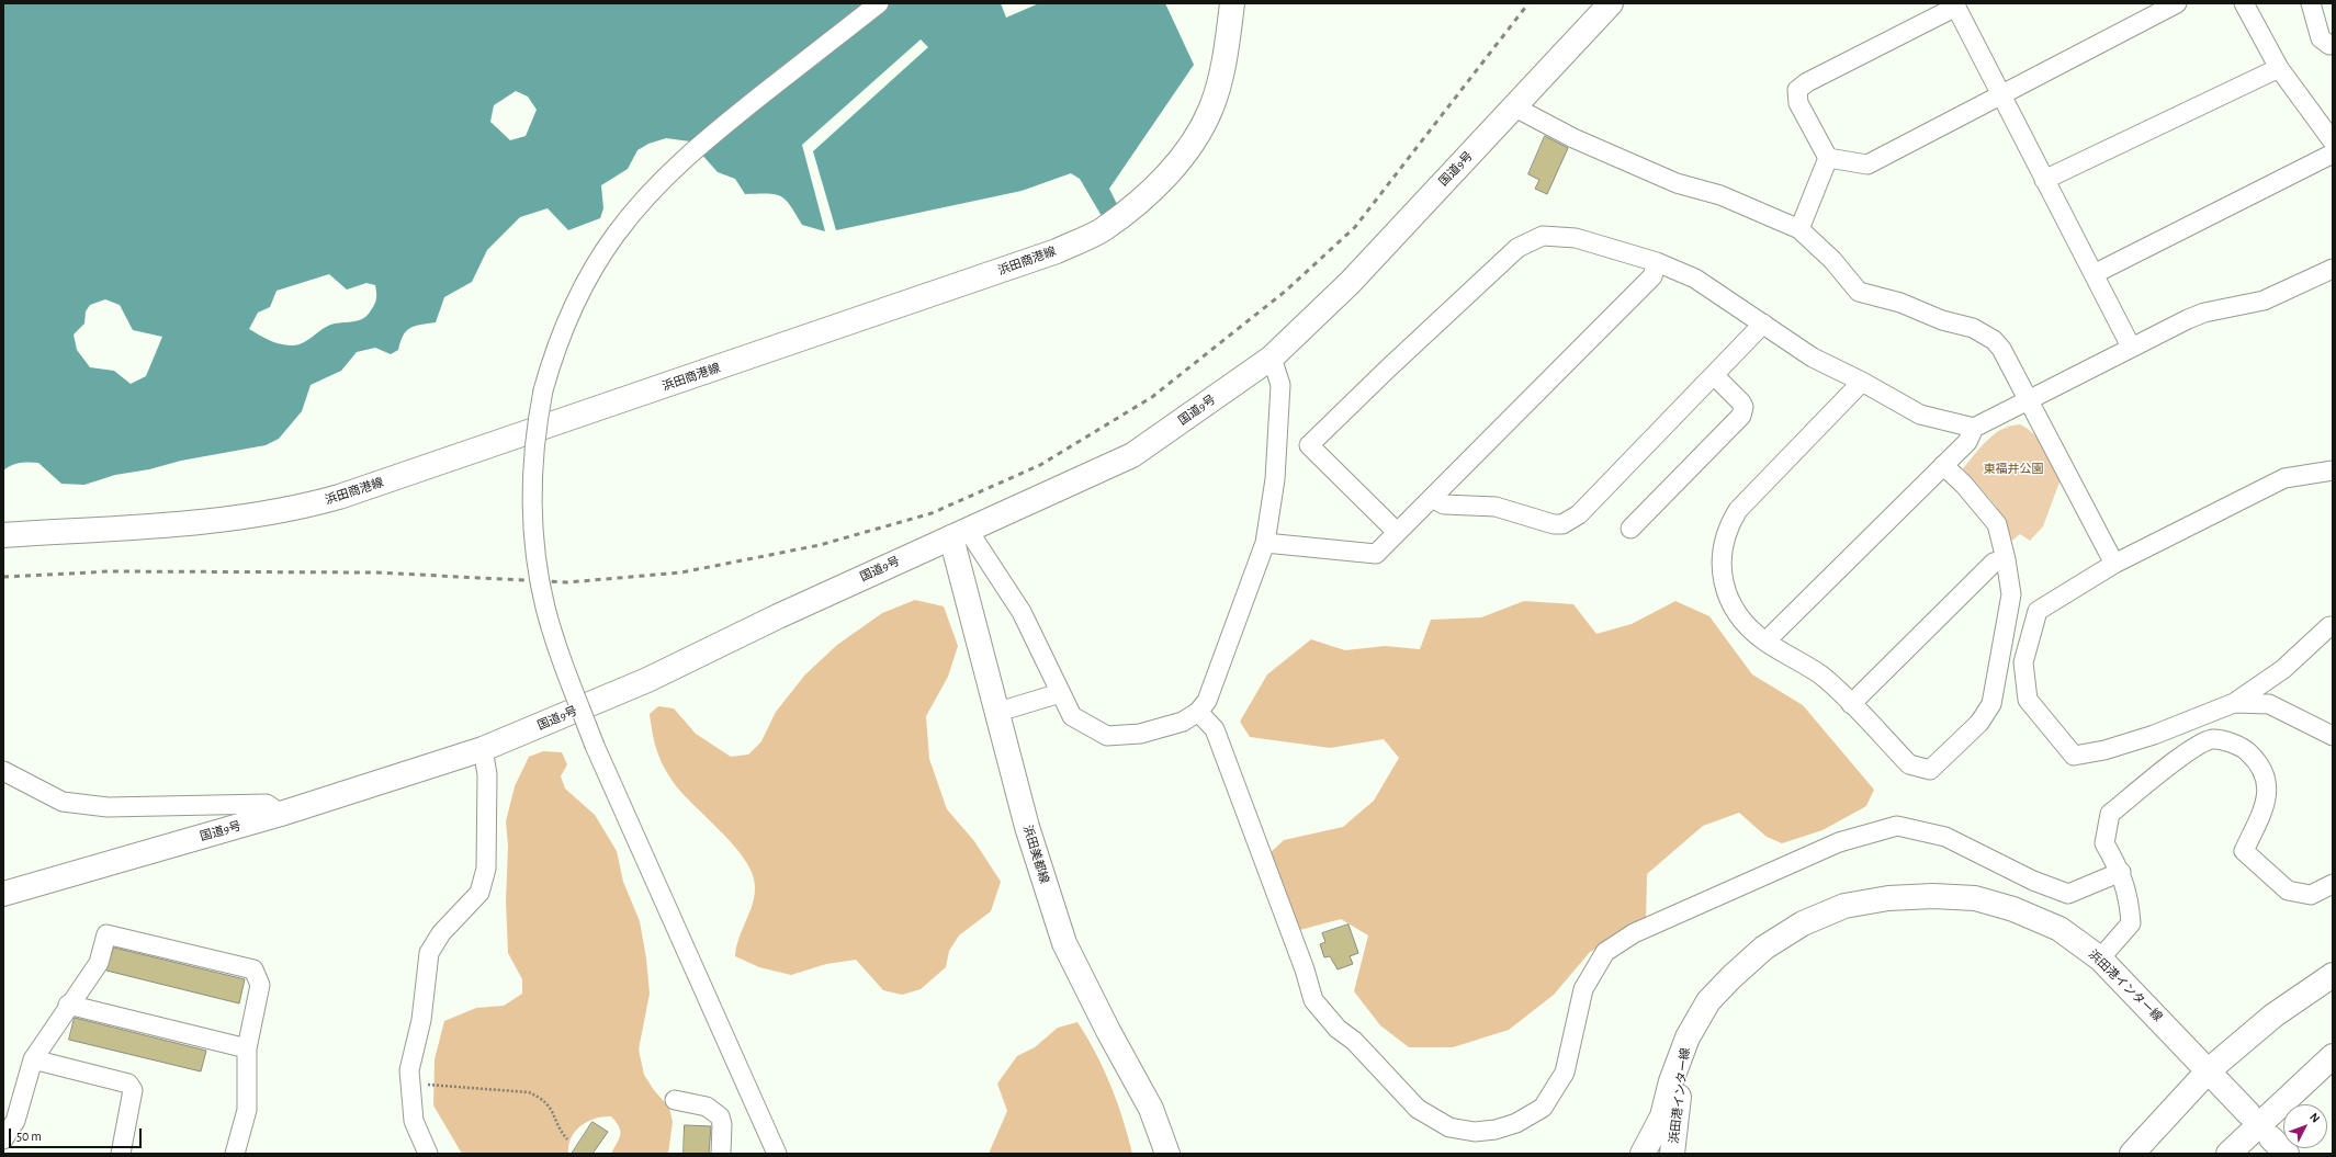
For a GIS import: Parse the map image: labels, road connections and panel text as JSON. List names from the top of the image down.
{
  "streets": {
    "main road": [
      "国道9号",
      "浜田商港線",
      "浜田美都線",
      "浜田港インター線"
    ]
  },
  "crossings": [
    ["国道9号", "浜田美都線"]
  ],
  "parks": ["東福井公園"],
  "scale_bar": "50 m",
  "north": "top right"
}
